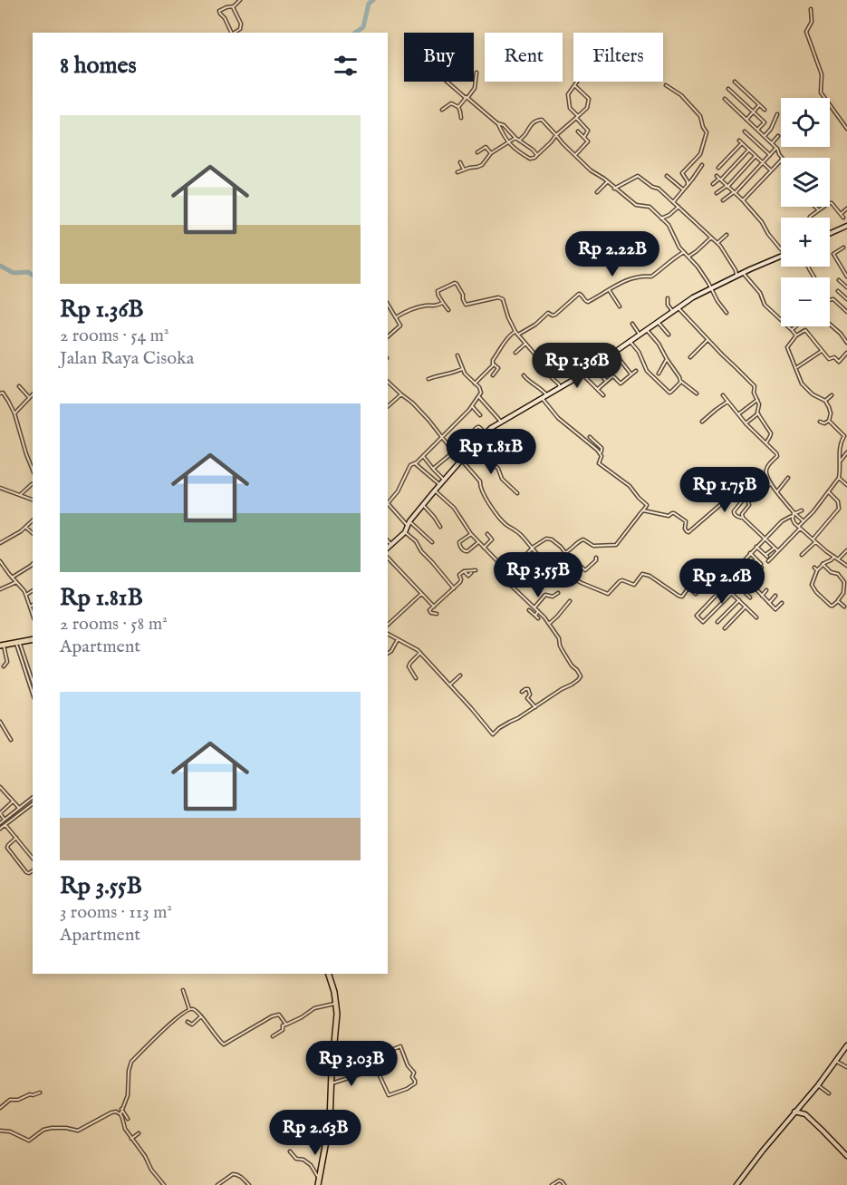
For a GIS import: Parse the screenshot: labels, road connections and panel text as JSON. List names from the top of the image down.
{
  "page": {
    "chip": ["Buy", "Rent", "Filters"],
    "heading": "8 homes",
    "map_buttons": ["+", "−"],
    "list": [
      {
        "name": "Rp 1.36B",
        "note": "2 rooms · 54 m² · Jalan Raya Cisoka"
      },
      {
        "name": "Rp 1.81B",
        "note": "2 rooms · 58 m² · Apartment"
      },
      {
        "name": "Rp 3.55B",
        "note": "3 rooms · 113 m² · Apartment"
      }
    ],
    "price": [
      "Rp 2.22B",
      "Rp 1.36B",
      "Rp 1.81B",
      "Rp 1.75B",
      "Rp 3.55B",
      "Rp 2.6B",
      "Rp 3.03B",
      "Rp 2.63B"
    ]
  }
}
